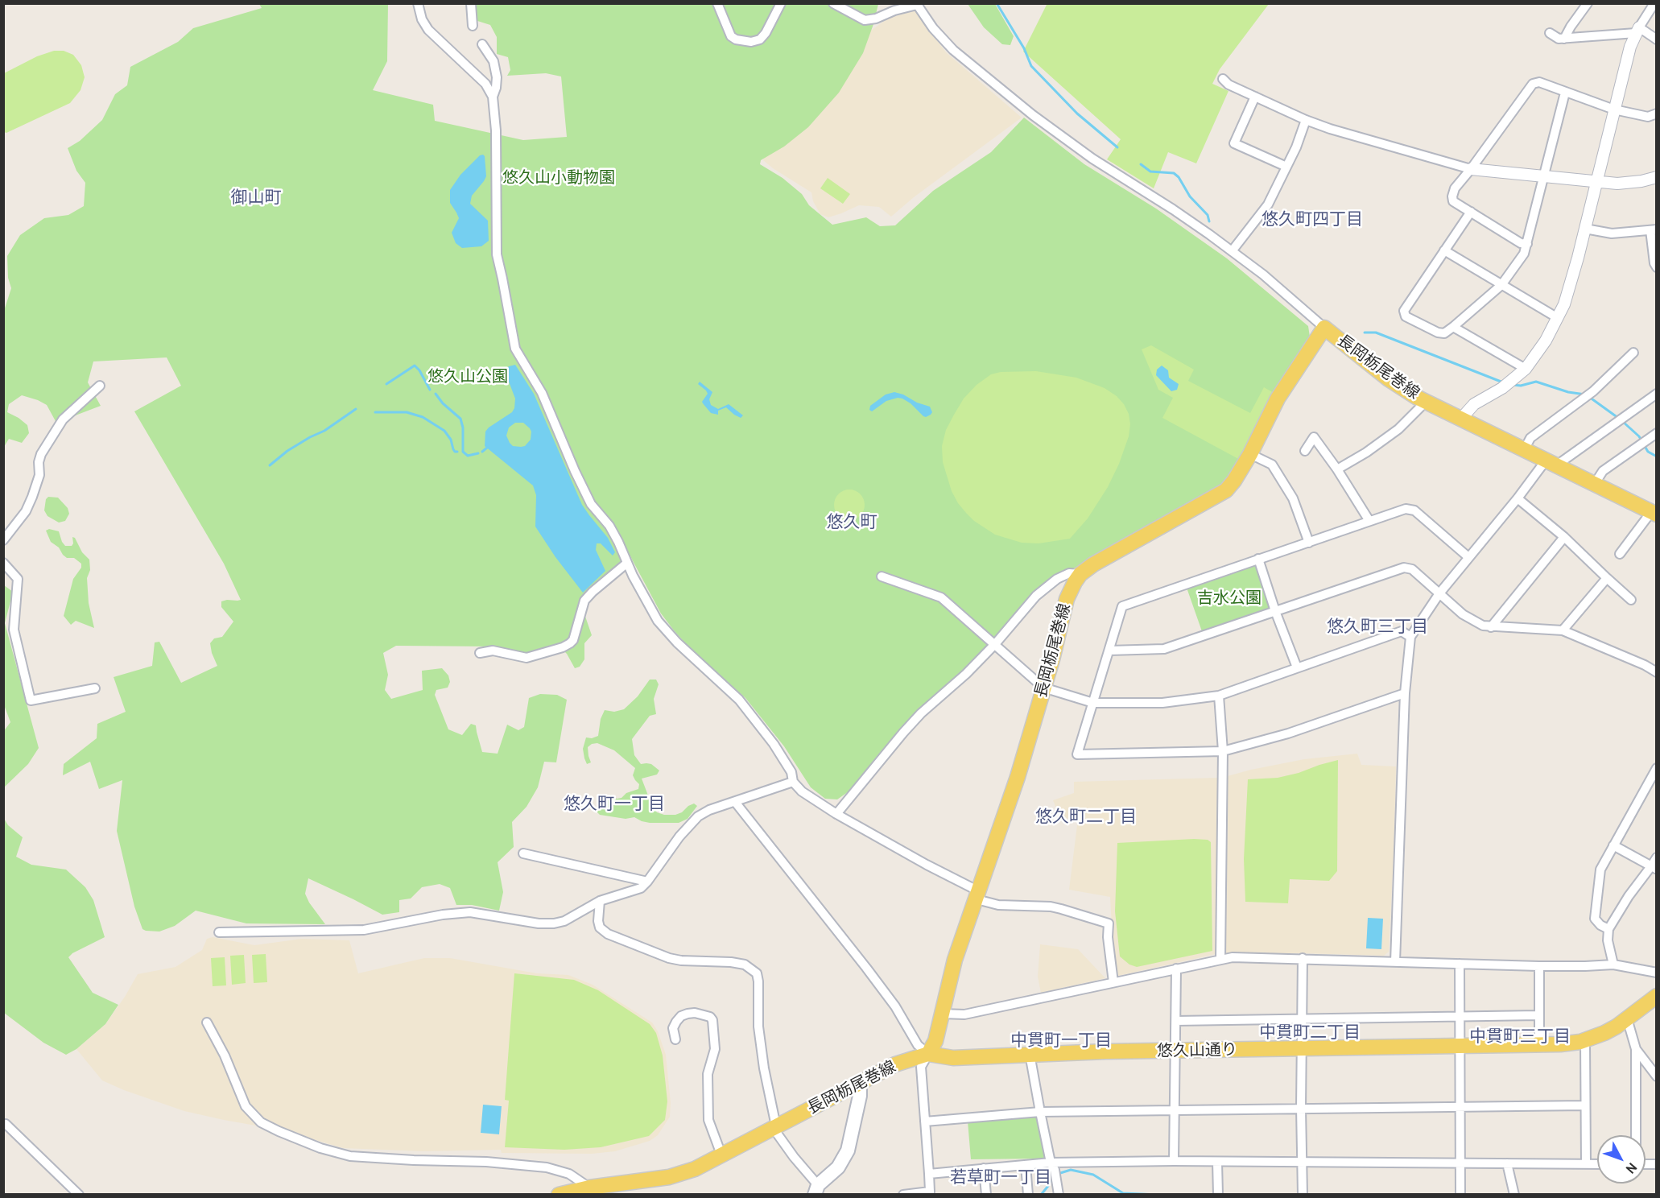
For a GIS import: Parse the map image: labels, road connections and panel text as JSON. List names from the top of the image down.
{
  "streets": {
    "main road": ["長岡栃尾巻線", "悠久山通り"]
  },
  "crossings": [
    ["長岡栃尾巻線", "悠久山通り"]
  ],
  "districts": [
    "御山町",
    "悠久町四丁目",
    "悠久町",
    "悠久町三丁目",
    "悠久町一丁目",
    "悠久町二丁目",
    "中貫町二丁目",
    "中貫町三丁目",
    "中貫町一丁目",
    "若草町一丁目"
  ],
  "parks": ["悠久山小動物園", "悠久山公園", "吉水公園"],
  "north": "bottom right"
}
